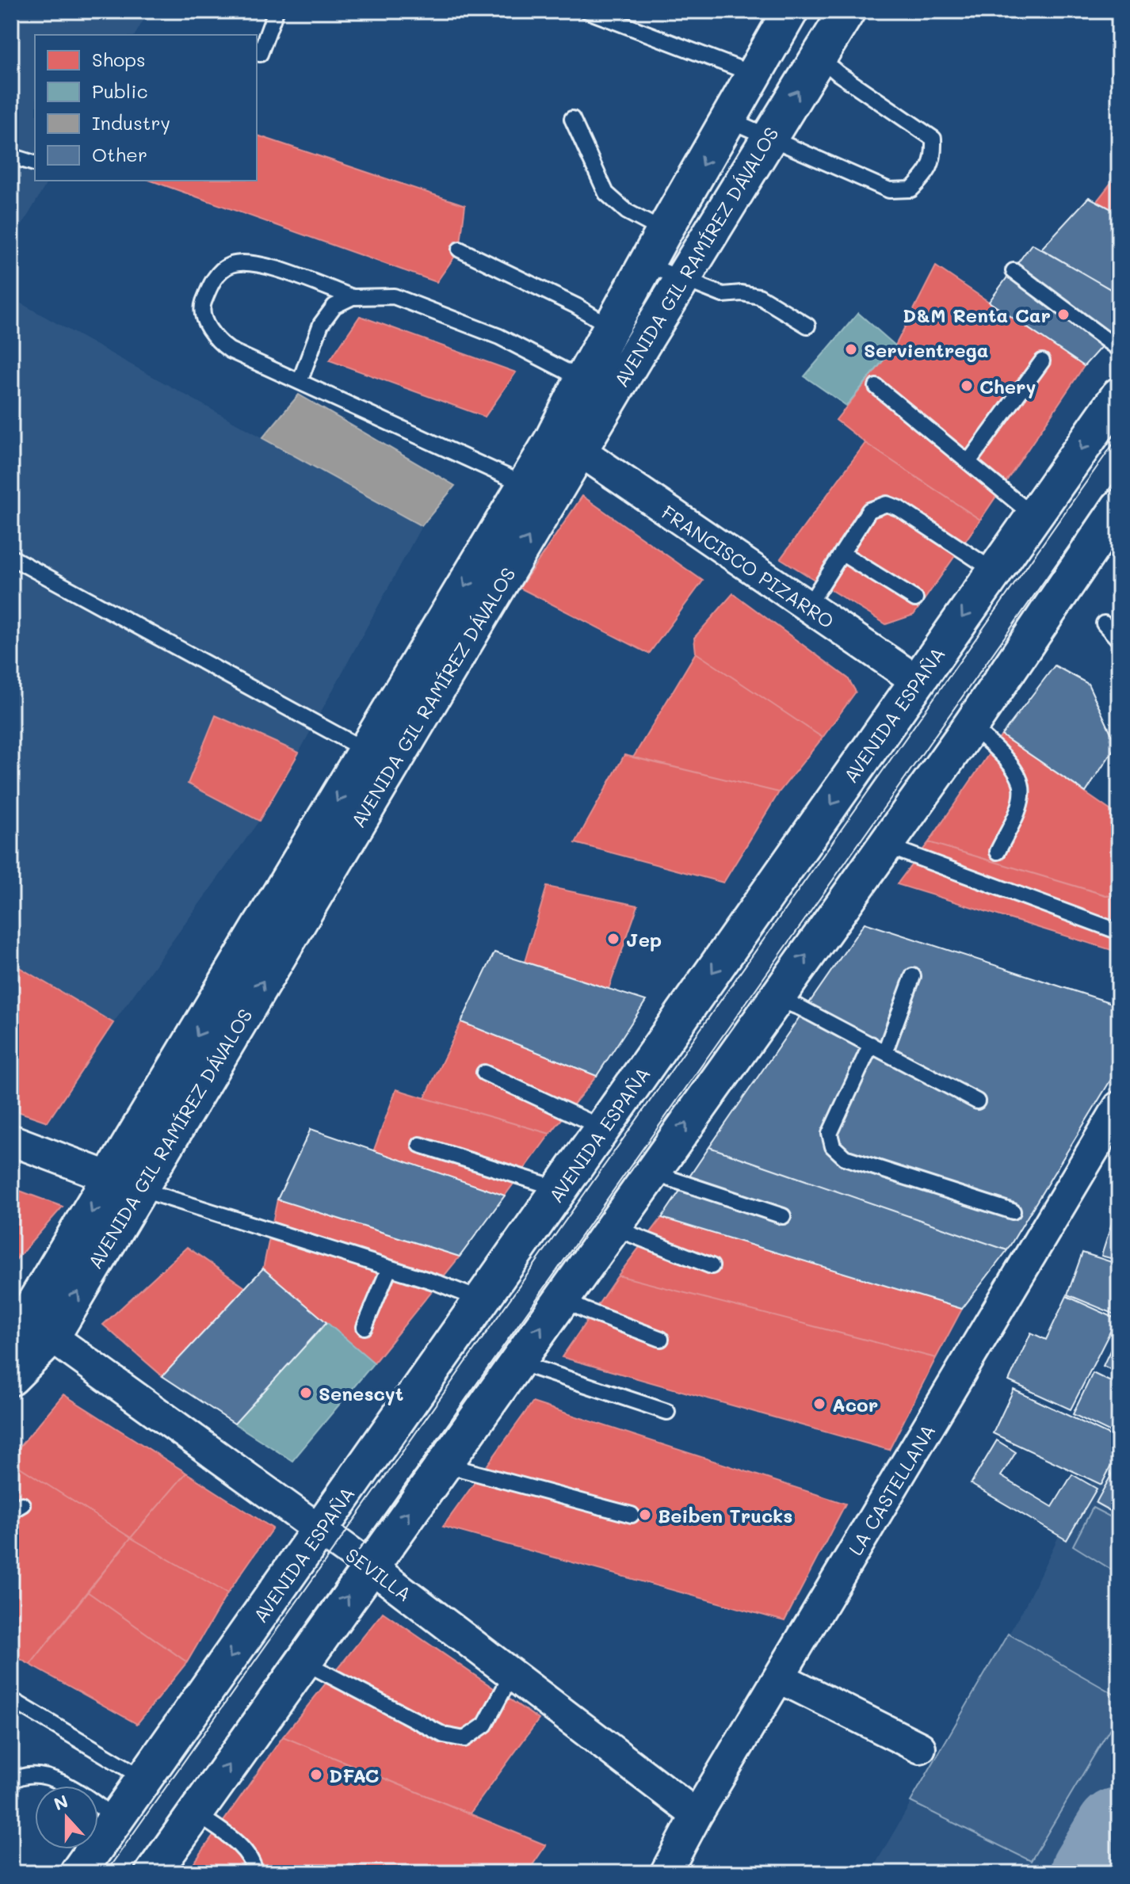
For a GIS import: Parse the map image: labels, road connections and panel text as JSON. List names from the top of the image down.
{
  "streets": {
    "main road": ["AVENIDA GIL RAMÍREZ DÁVALOS", "AVENIDA ESPAÑA"],
    "street": ["FRANCISCO PIZARRO", "LA CASTELLANA", "SEVILLA"]
  },
  "crossings": [
    ["AVENIDA GIL RAMÍREZ DÁVALOS", "FRANCISCO PIZARRO"],
    ["AVENIDA GIL RAMÍREZ DÁVALOS", "SEVILLA"],
    ["FRANCISCO PIZARRO", "AVENIDA ESPAÑA"],
    ["AVENIDA ESPAÑA", "SEVILLA"],
    ["LA CASTELLANA", "SEVILLA"]
  ],
  "places": [
    "D&M Renta Car",
    "Servientrega",
    "Chery",
    "Jep",
    "Senescyt",
    "Acor",
    "Beiben Trucks",
    "DFAC"
  ],
  "legend": [
    "Shops",
    "Public",
    "Industry",
    "Other"
  ],
  "north": "top"
}
